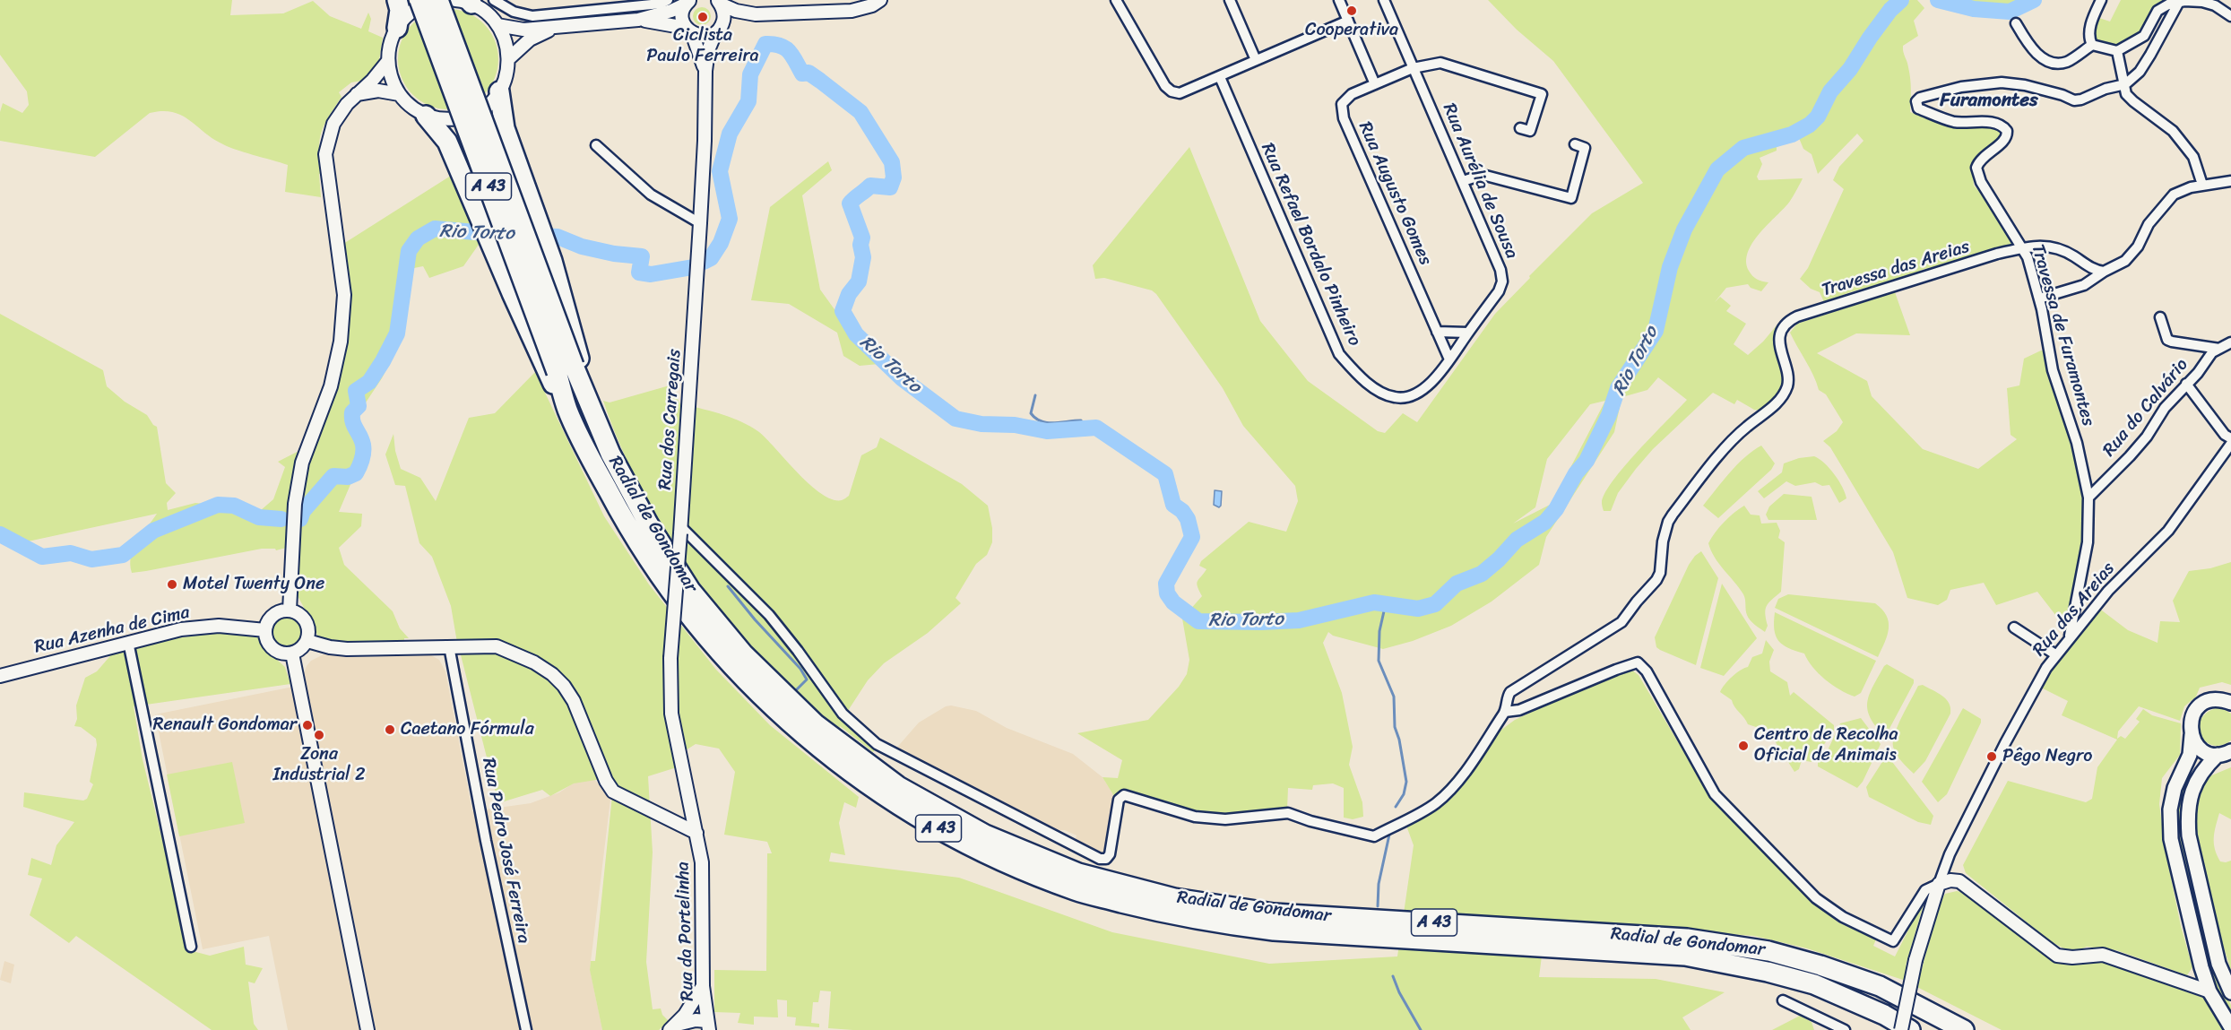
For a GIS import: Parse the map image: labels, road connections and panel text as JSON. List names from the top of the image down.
{
  "streets": {
    "highway": ["A 43", "Radial de Gondomar"],
    "street": [
      "Rua Aurélia de Sousa",
      "Rua Augusto Gomes",
      "Rua Refael Bordalo Pinheiro",
      "Travessa das Areias",
      "Travessa de Furamontes",
      "Rua do Calvário",
      "Rua dos Carregais",
      "Rua das Areias",
      "Rua Azenha de Cima",
      "Rua Pedro José Ferreira",
      "Rua da Portelinha"
    ]
  },
  "crossings": [
    ["Rua Aurélia de Sousa", "Rua Refael Bordalo Pinheiro"],
    ["A 43", "Radial de Gondomar"],
    ["Rua Augusto Gomes", "Rua Refael Bordalo Pinheiro"],
    ["Travessa das Areias", "Travessa de Furamontes"],
    ["Travessa das Areias", "Rua dos Carregais"],
    ["Travessa de Furamontes", "Rua do Calvário"],
    ["Travessa de Furamontes", "Rua das Areias"],
    ["Rua dos Carregais", "Rua da Portelinha"]
  ],
  "districts": ["Furamontes"],
  "water": ["Rio Torto"],
  "places": [
    "Cooperativa",
    "Ciclista Paulo Ferreira",
    "Motel Twenty One",
    "Renault Gondomar",
    "Caetano Fórmula",
    "Zona Industrial 2",
    "Centro de Recolha Oficial de Animais",
    "Pêgo Negro"
  ]
}
